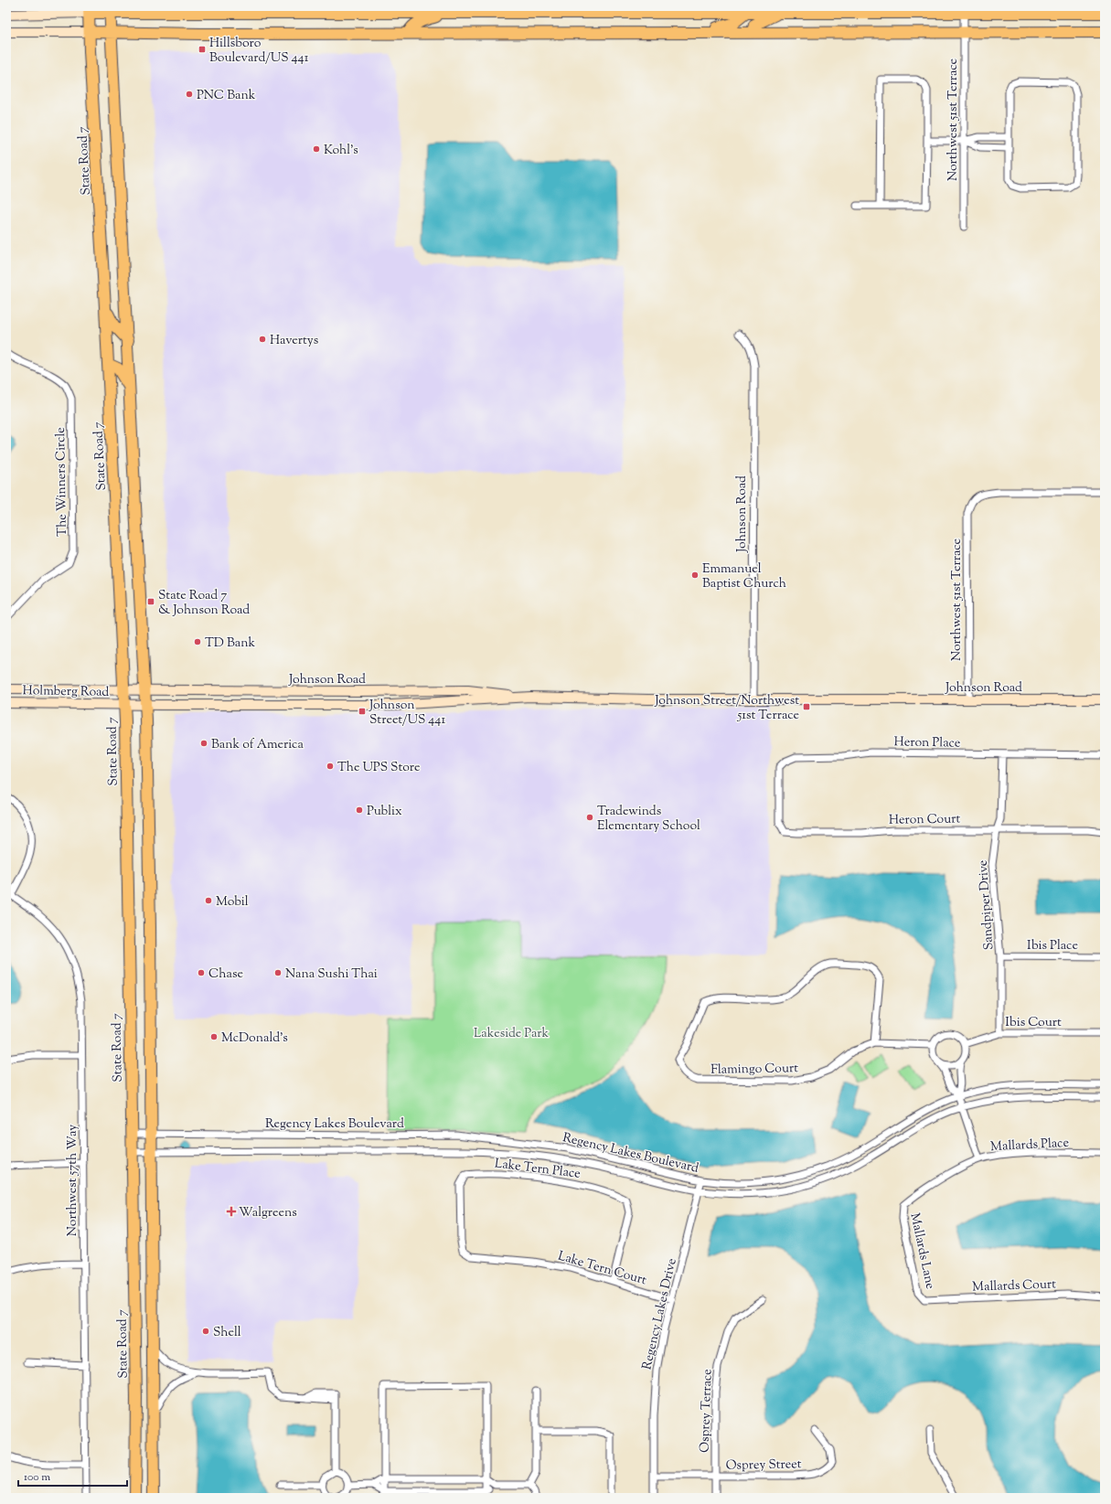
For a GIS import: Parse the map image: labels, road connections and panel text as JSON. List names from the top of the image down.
{
  "streets": {
    "main road": ["State Road 7"],
    "street": [
      "Northwest 51st Terrace",
      "The Winners Circle",
      "Johnson Road",
      "Holmberg Road",
      "Heron Place",
      "Heron Court",
      "Sandpiper Drive",
      "Ibis Place",
      "Ibis Court",
      "Flamingo Court",
      "Regency Lakes Boulevard",
      "Mallards Place",
      "Lake Tern Place",
      "Northwest 57th Way",
      "Mallards Lane",
      "Lake Tern Court",
      "Mallards Court",
      "Regency Lakes Drive",
      "Osprey Terrace",
      "Osprey Street"
    ]
  },
  "crossings": [
    ["Northwest 51st Terrace", "Johnson Road"],
    ["State Road 7", "Johnson Road"],
    ["State Road 7", "Holmberg Road"],
    ["State Road 7", "Regency Lakes Boulevard"],
    ["Johnson Road", "Holmberg Road"],
    ["Heron Place", "Heron Court"],
    ["Heron Place", "Sandpiper Drive"],
    ["Heron Court", "Sandpiper Drive"],
    ["Sandpiper Drive", "Ibis Place"],
    ["Sandpiper Drive", "Ibis Court"],
    ["Ibis Court", "Flamingo Court"],
    ["Regency Lakes Boulevard", "Regency Lakes Drive"],
    ["Mallards Place", "Mallards Lane"],
    ["Lake Tern Place", "Lake Tern Court"],
    ["Mallards Lane", "Mallards Court"],
    ["Lake Tern Court", "Regency Lakes Drive"],
    ["Regency Lakes Drive", "Osprey Street"],
    ["Osprey Terrace", "Osprey Street"]
  ],
  "parks": ["Lakeside Park"],
  "places": {
    "transit": [
      "Hillsboro Boulevard/US 441",
      "State Road 7 & Johnson Road",
      "Johnson Street/Northwest 51st Terrace",
      "Johnson Street/US 441"
    ],
    "other": [
      "PNC Bank",
      "Kohl's",
      "Havertys",
      "Emmanuel Baptist Church",
      "TD Bank",
      "Bank of America",
      "The UPS Store",
      "Publix",
      "Tradewinds Elementary School",
      "Mobil",
      "Chase",
      "Nana Sushi Thai",
      "McDonald's",
      "Shell"
    ],
    "health": ["Walgreens"]
  },
  "scale_bar": "100 m"
}
